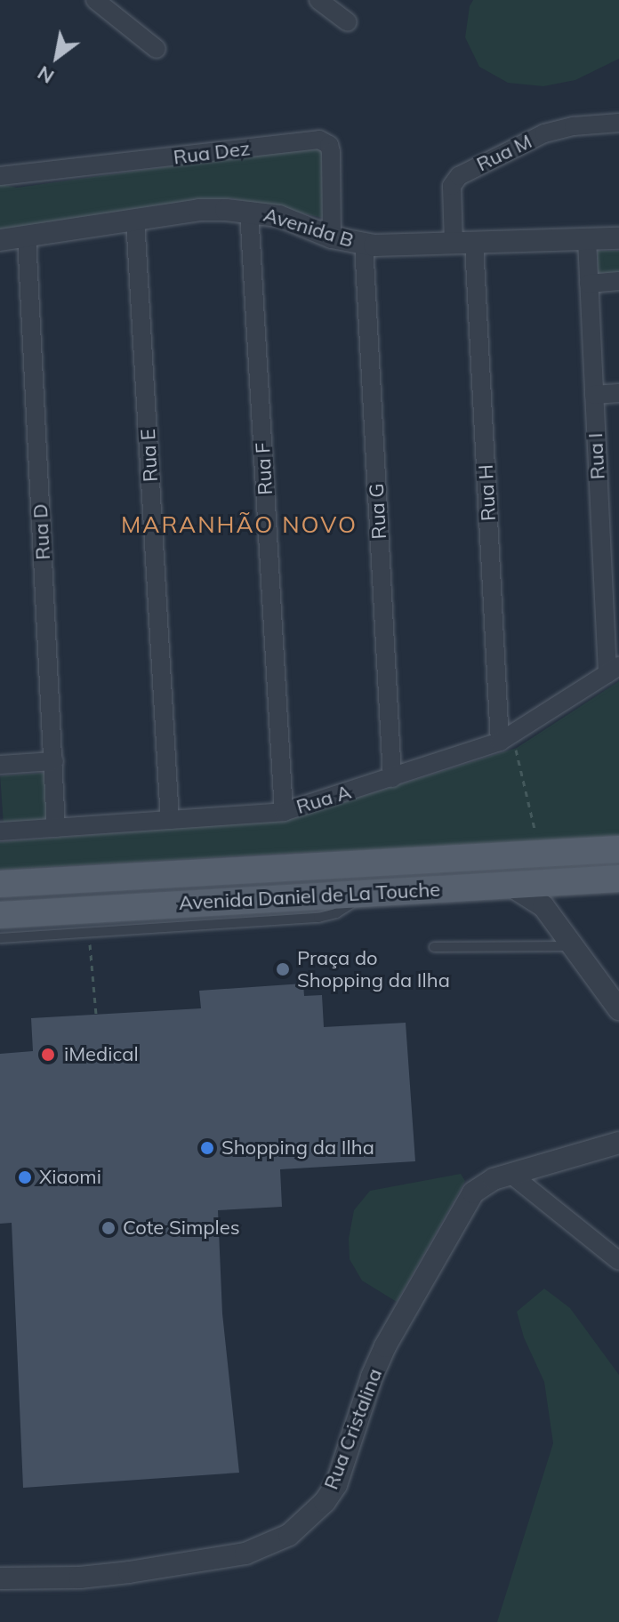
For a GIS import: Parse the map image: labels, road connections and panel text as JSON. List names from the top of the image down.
{
  "streets": {
    "main road": ["Avenida Daniel de La Touche"],
    "street": [
      "Rua Dez",
      "Rua M",
      "Avenida B",
      "Rua E",
      "Rua I",
      "Rua F",
      "Rua H",
      "Rua G",
      "Rua D",
      "Rua A",
      "Rua Cristalina"
    ]
  },
  "crossings": [
    ["Rua Dez", "Avenida B"],
    ["Rua M", "Avenida B"],
    ["Rua M", "Rua H"],
    ["Avenida B", "Rua E"],
    ["Avenida B", "Rua I"],
    ["Avenida B", "Rua F"],
    ["Avenida B", "Rua H"],
    ["Avenida B", "Rua G"],
    ["Avenida B", "Rua D"],
    ["Rua E", "Rua A"],
    ["Rua I", "Rua A"],
    ["Rua F", "Rua A"],
    ["Rua H", "Rua A"],
    ["Rua G", "Rua A"],
    ["Rua D", "Rua A"]
  ],
  "districts": ["MARANHÃO NOVO"],
  "places": [
    "Praça do Shopping da Ilha",
    "iMedical",
    "Shopping da Ilha",
    "Xiaomi",
    "Cote Simples"
  ],
  "north": "bottom left"
}
